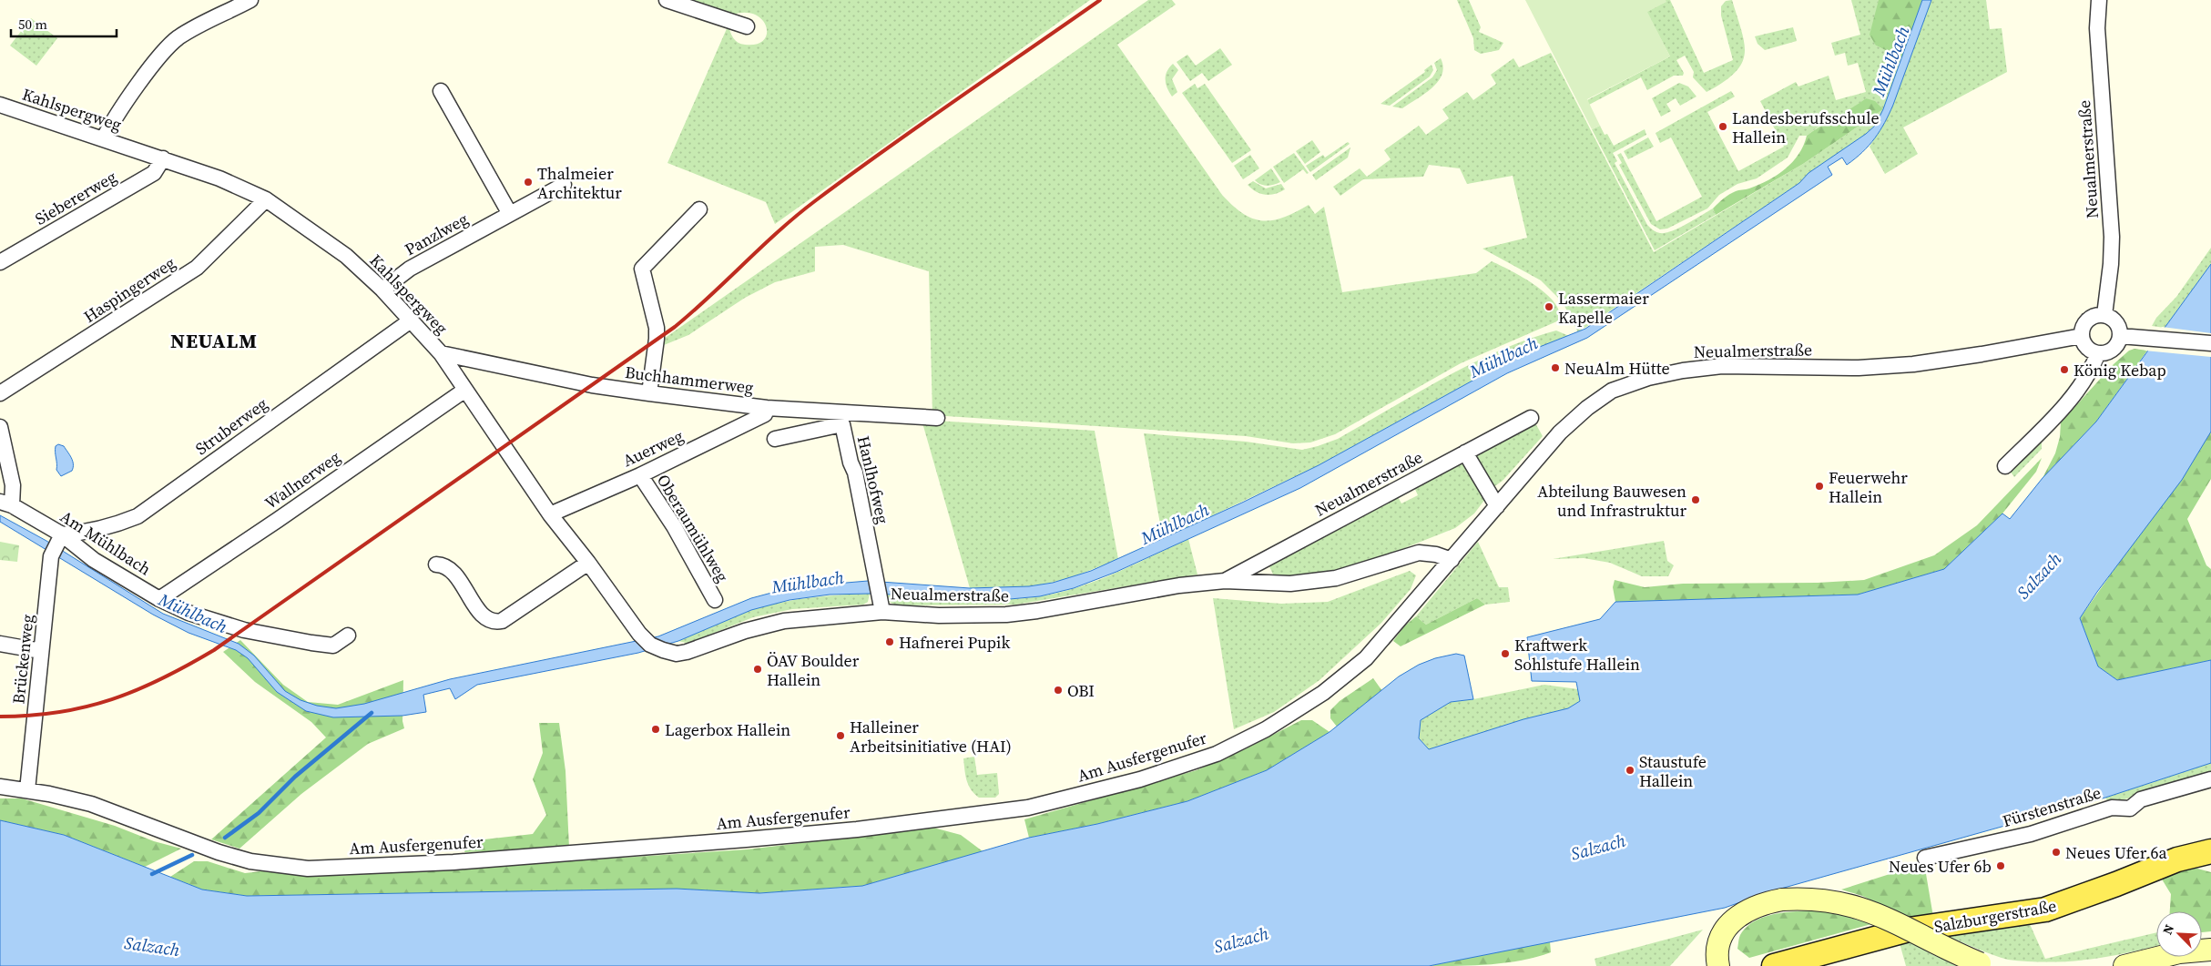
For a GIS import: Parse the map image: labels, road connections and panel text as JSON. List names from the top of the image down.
{
  "streets": {
    "main road": ["Salzburgerstraße"],
    "street": [
      "Kahlspergweg",
      "Neualmerstraße",
      "Siebererweg",
      "Panzlweg",
      "Haspingerweg",
      "Buchhammerweg",
      "Struberweg",
      "Auerweg",
      "Wallnerweg",
      "Hanlhofweg",
      "Oberaumühlweg",
      "Am Mühlbach",
      "Brückenweg",
      "Am Ausfergenufer",
      "Fürstenstraße"
    ]
  },
  "crossings": [
    ["Kahlspergweg", "Neualmerstraße"],
    ["Kahlspergweg", "Siebererweg"],
    ["Kahlspergweg", "Panzlweg"],
    ["Kahlspergweg", "Haspingerweg"],
    ["Kahlspergweg", "Buchhammerweg"],
    ["Kahlspergweg", "Struberweg"],
    ["Kahlspergweg", "Auerweg"],
    ["Kahlspergweg", "Wallnerweg"],
    ["Neualmerstraße", "Hanlhofweg"],
    ["Neualmerstraße", "Am Ausfergenufer"],
    ["Buchhammerweg", "Auerweg"],
    ["Struberweg", "Am Mühlbach"],
    ["Struberweg", "Brückenweg"],
    ["Auerweg", "Oberaumühlweg"],
    ["Wallnerweg", "Am Mühlbach"],
    ["Am Mühlbach", "Brückenweg"],
    ["Brückenweg", "Am Ausfergenufer"]
  ],
  "districts": ["NEUALM"],
  "water": ["Mühlbach", "Salzach"],
  "places": [
    "Landesberufsschule Hallein",
    "Thalmeier Architektur",
    "Lassermaier Kapelle",
    "NeuAlm Hütte",
    "König Kebap",
    "Feuerwehr Hallein",
    "Abteilung Bauwesen und Infrastruktur",
    "Hafnerei Pupik",
    "Kraftwerk Sohlstufe Hallein",
    "ÖAV Boulder Hallein",
    "OBI",
    "Lagerbox Hallein",
    "Halleiner Arbeitsinitiative (HAI)",
    "Staustufe Hallein",
    "Neues Ufer 6a",
    "Neues Ufer 6b"
  ],
  "scale_bar": "50 m",
  "north": "top left"
}
